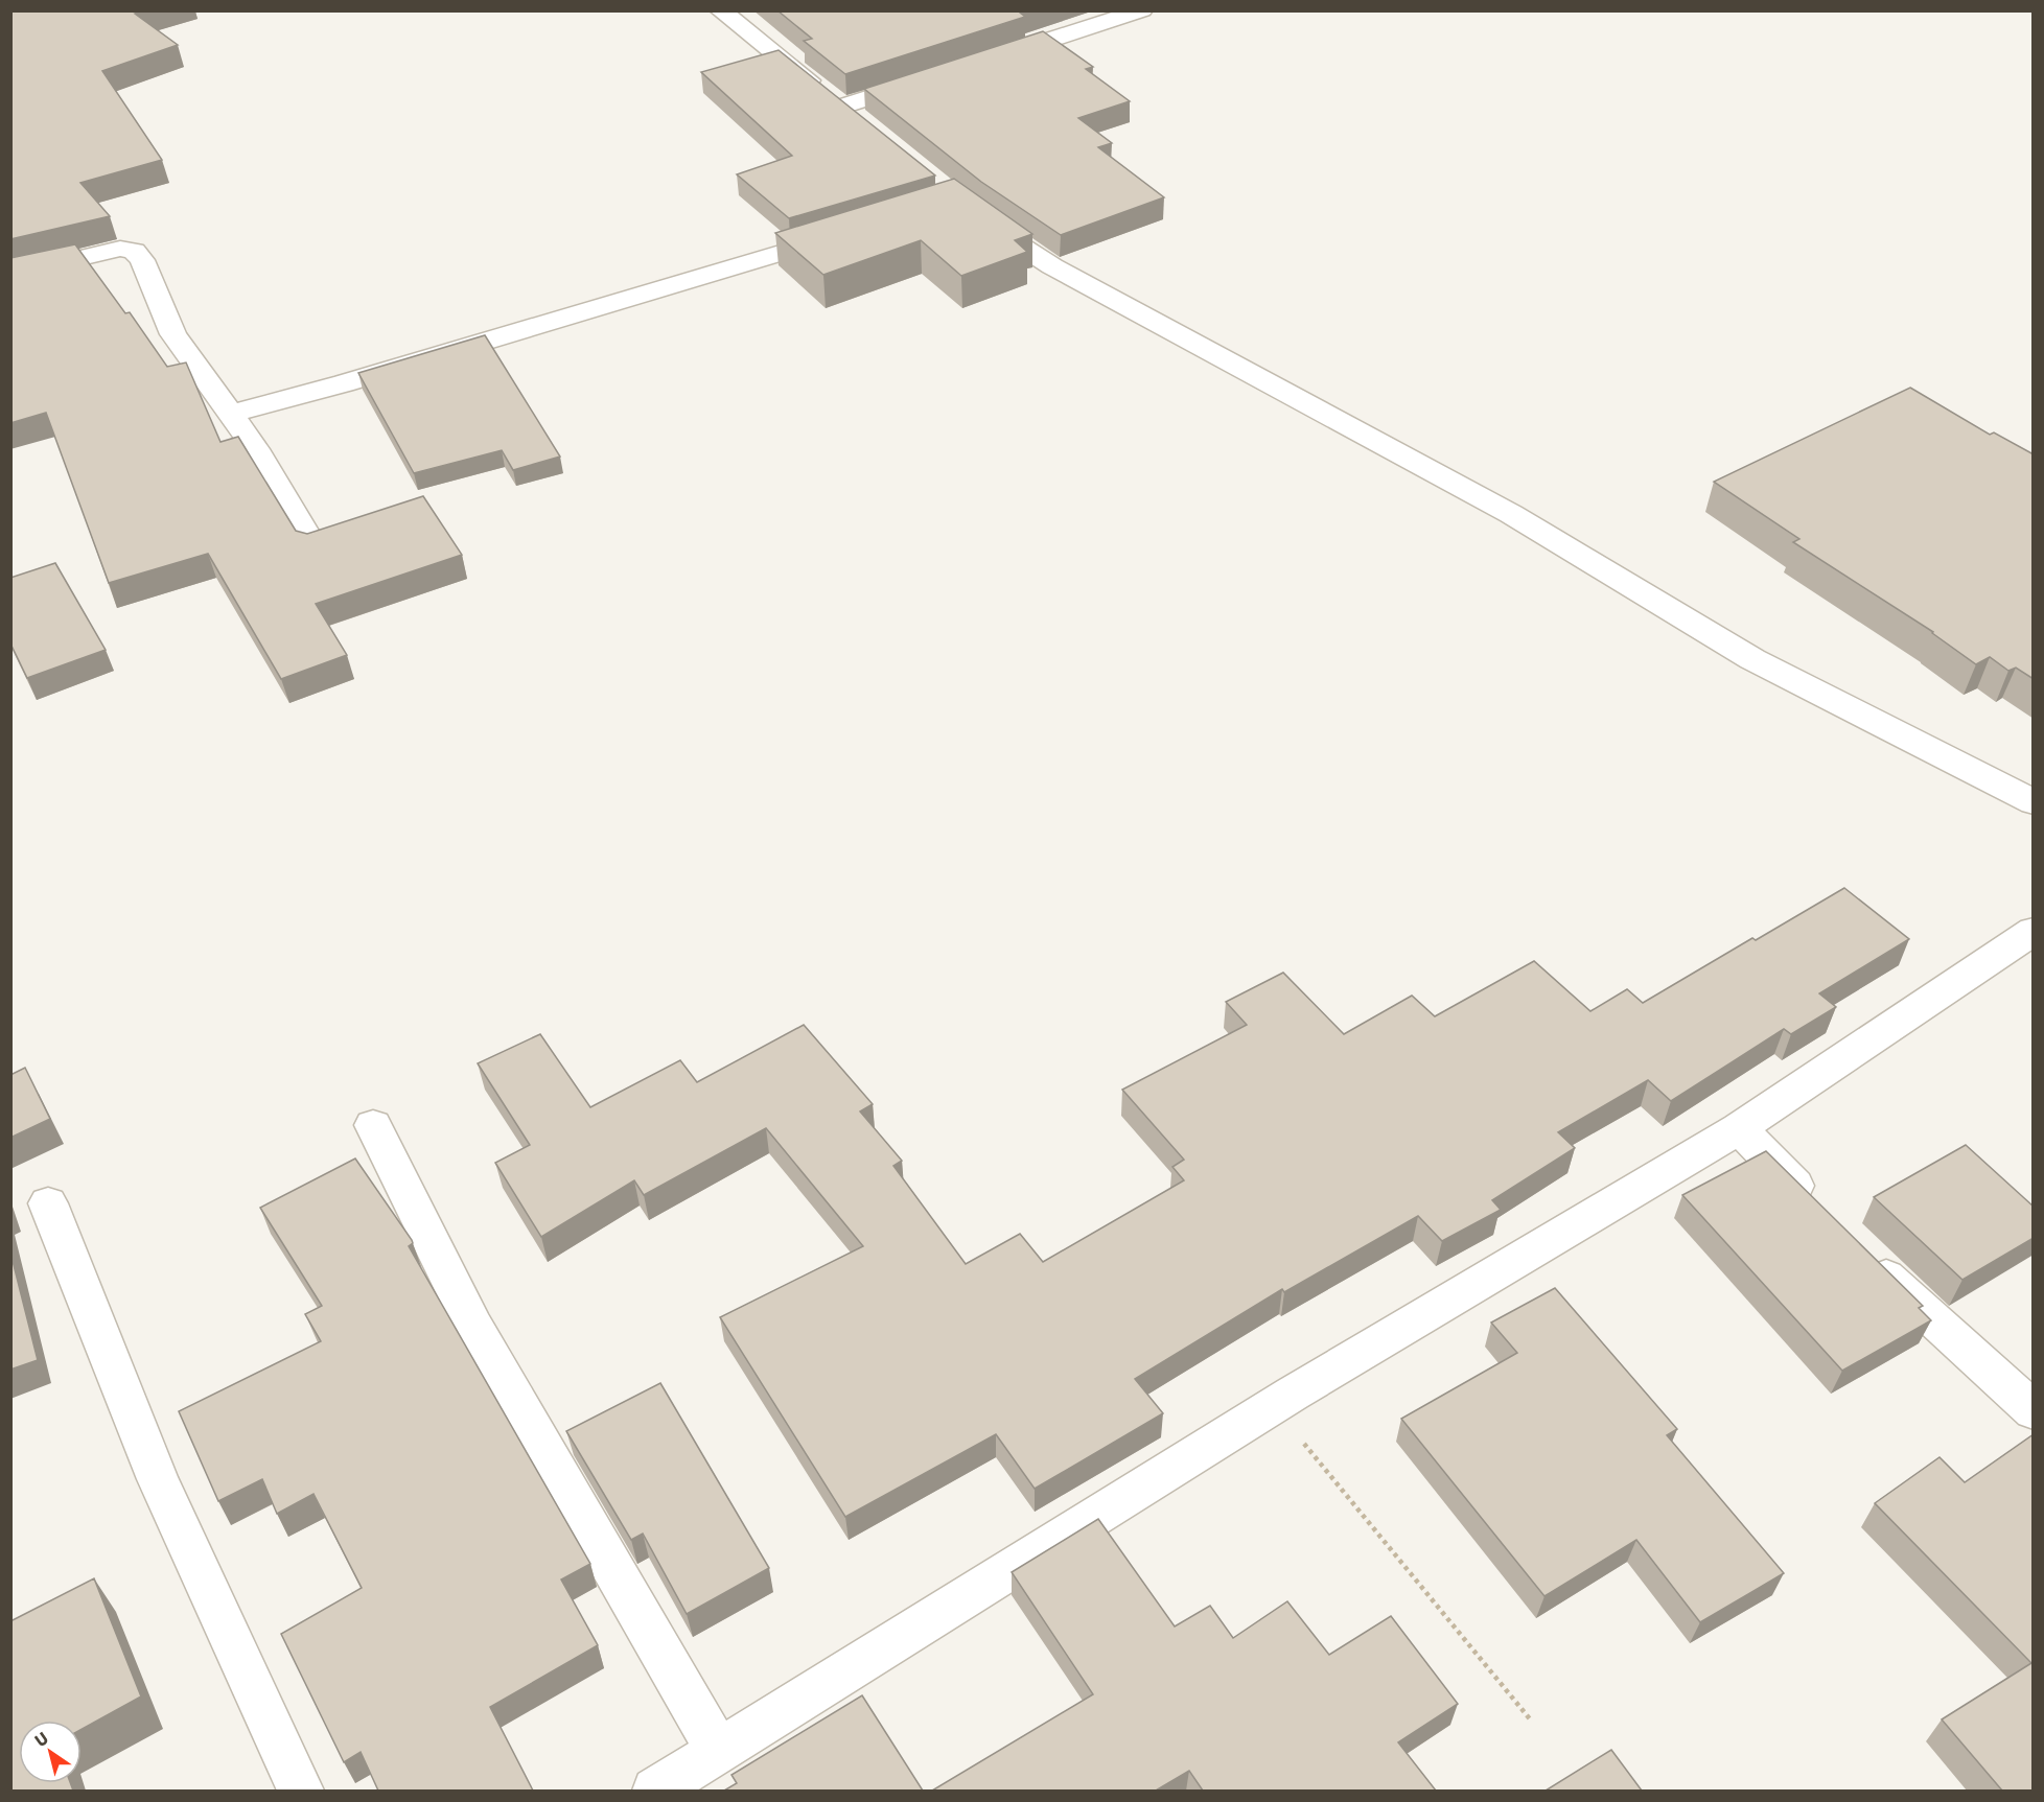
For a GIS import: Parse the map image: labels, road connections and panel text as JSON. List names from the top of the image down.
{
  "north": "top left"
}
